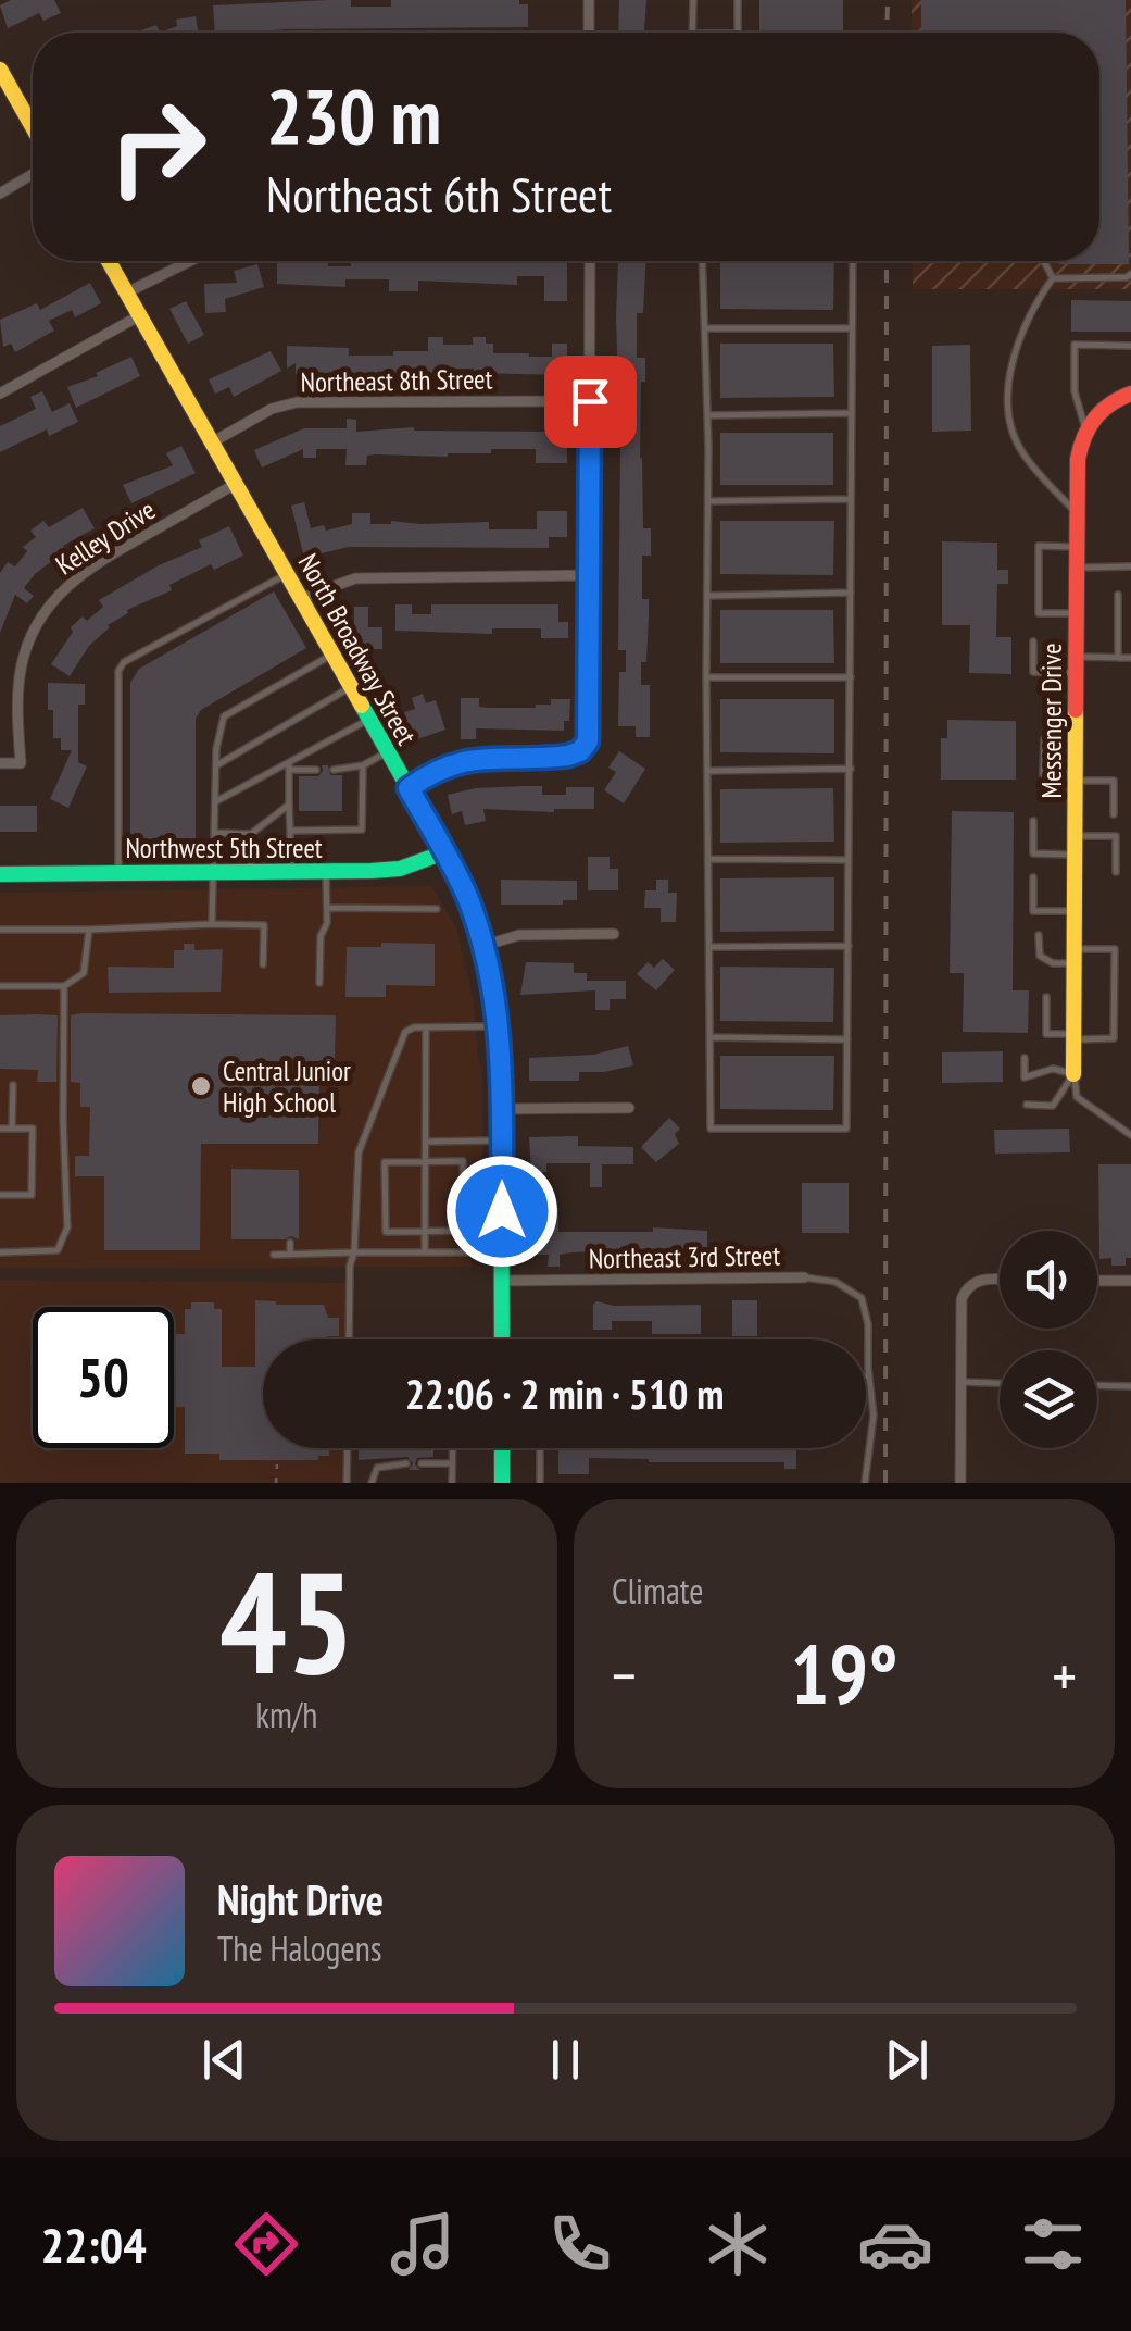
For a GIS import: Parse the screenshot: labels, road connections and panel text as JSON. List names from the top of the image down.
{
  "streets": {
    "main road": ["North Broadway Street", "Messenger Drive", "Northwest 5th Street"],
    "street": ["Northeast 8th Street", "Kelley Drive", "Northeast 3rd Street"]
  },
  "crossings": [
    ["Northeast 8th Street", "North Broadway Street"],
    ["Kelley Drive", "North Broadway Street"],
    ["North Broadway Street", "Northwest 5th Street"],
    ["North Broadway Street", "Northeast 3rd Street"]
  ],
  "places": ["Central Junior High School"],
  "page": {
    "turn": ["230 m", "Northeast 6th Street"],
    "limit": "50",
    "trip": "22:06 · 2 min · 510 m",
    "tile": [
      ["45", "km/h"],
      "Climate"
    ],
    "heat": ["−", "19°", "+"],
    "song": ["Night Drive", "The Halogens"],
    "tabs": "22:04"
  }
}
